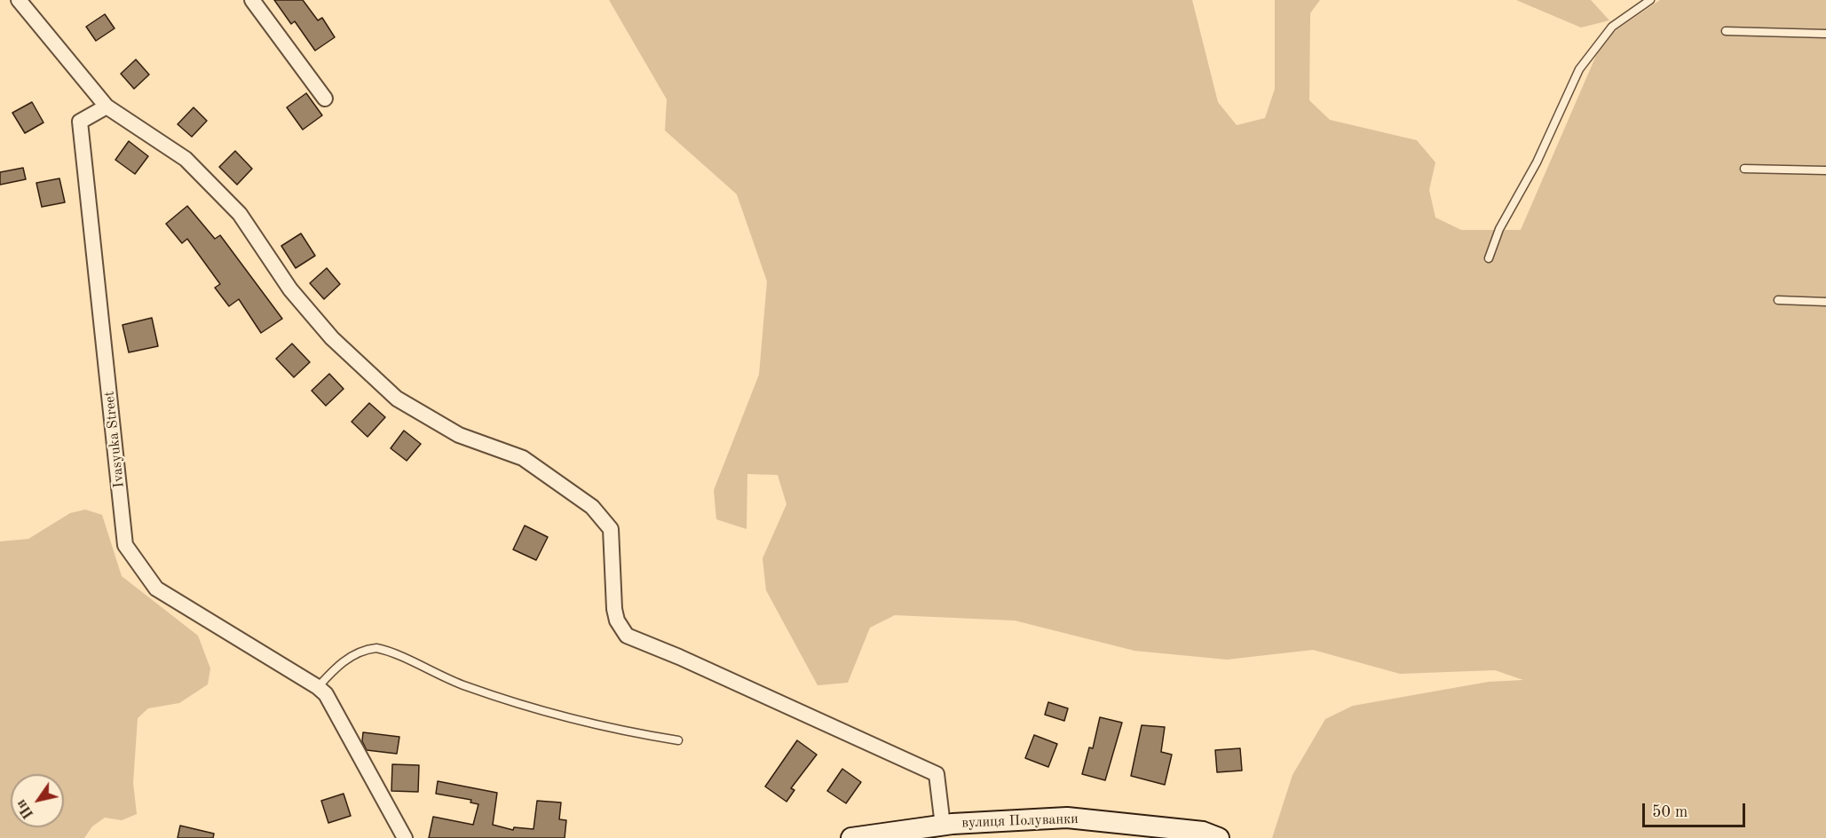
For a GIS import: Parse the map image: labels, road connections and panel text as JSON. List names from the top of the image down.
{
  "streets": {
    "street": ["Ivasyuka Street", "вулиця Полуванки"]
  },
  "scale_bar": "50 m",
  "north": "bottom left"
}
